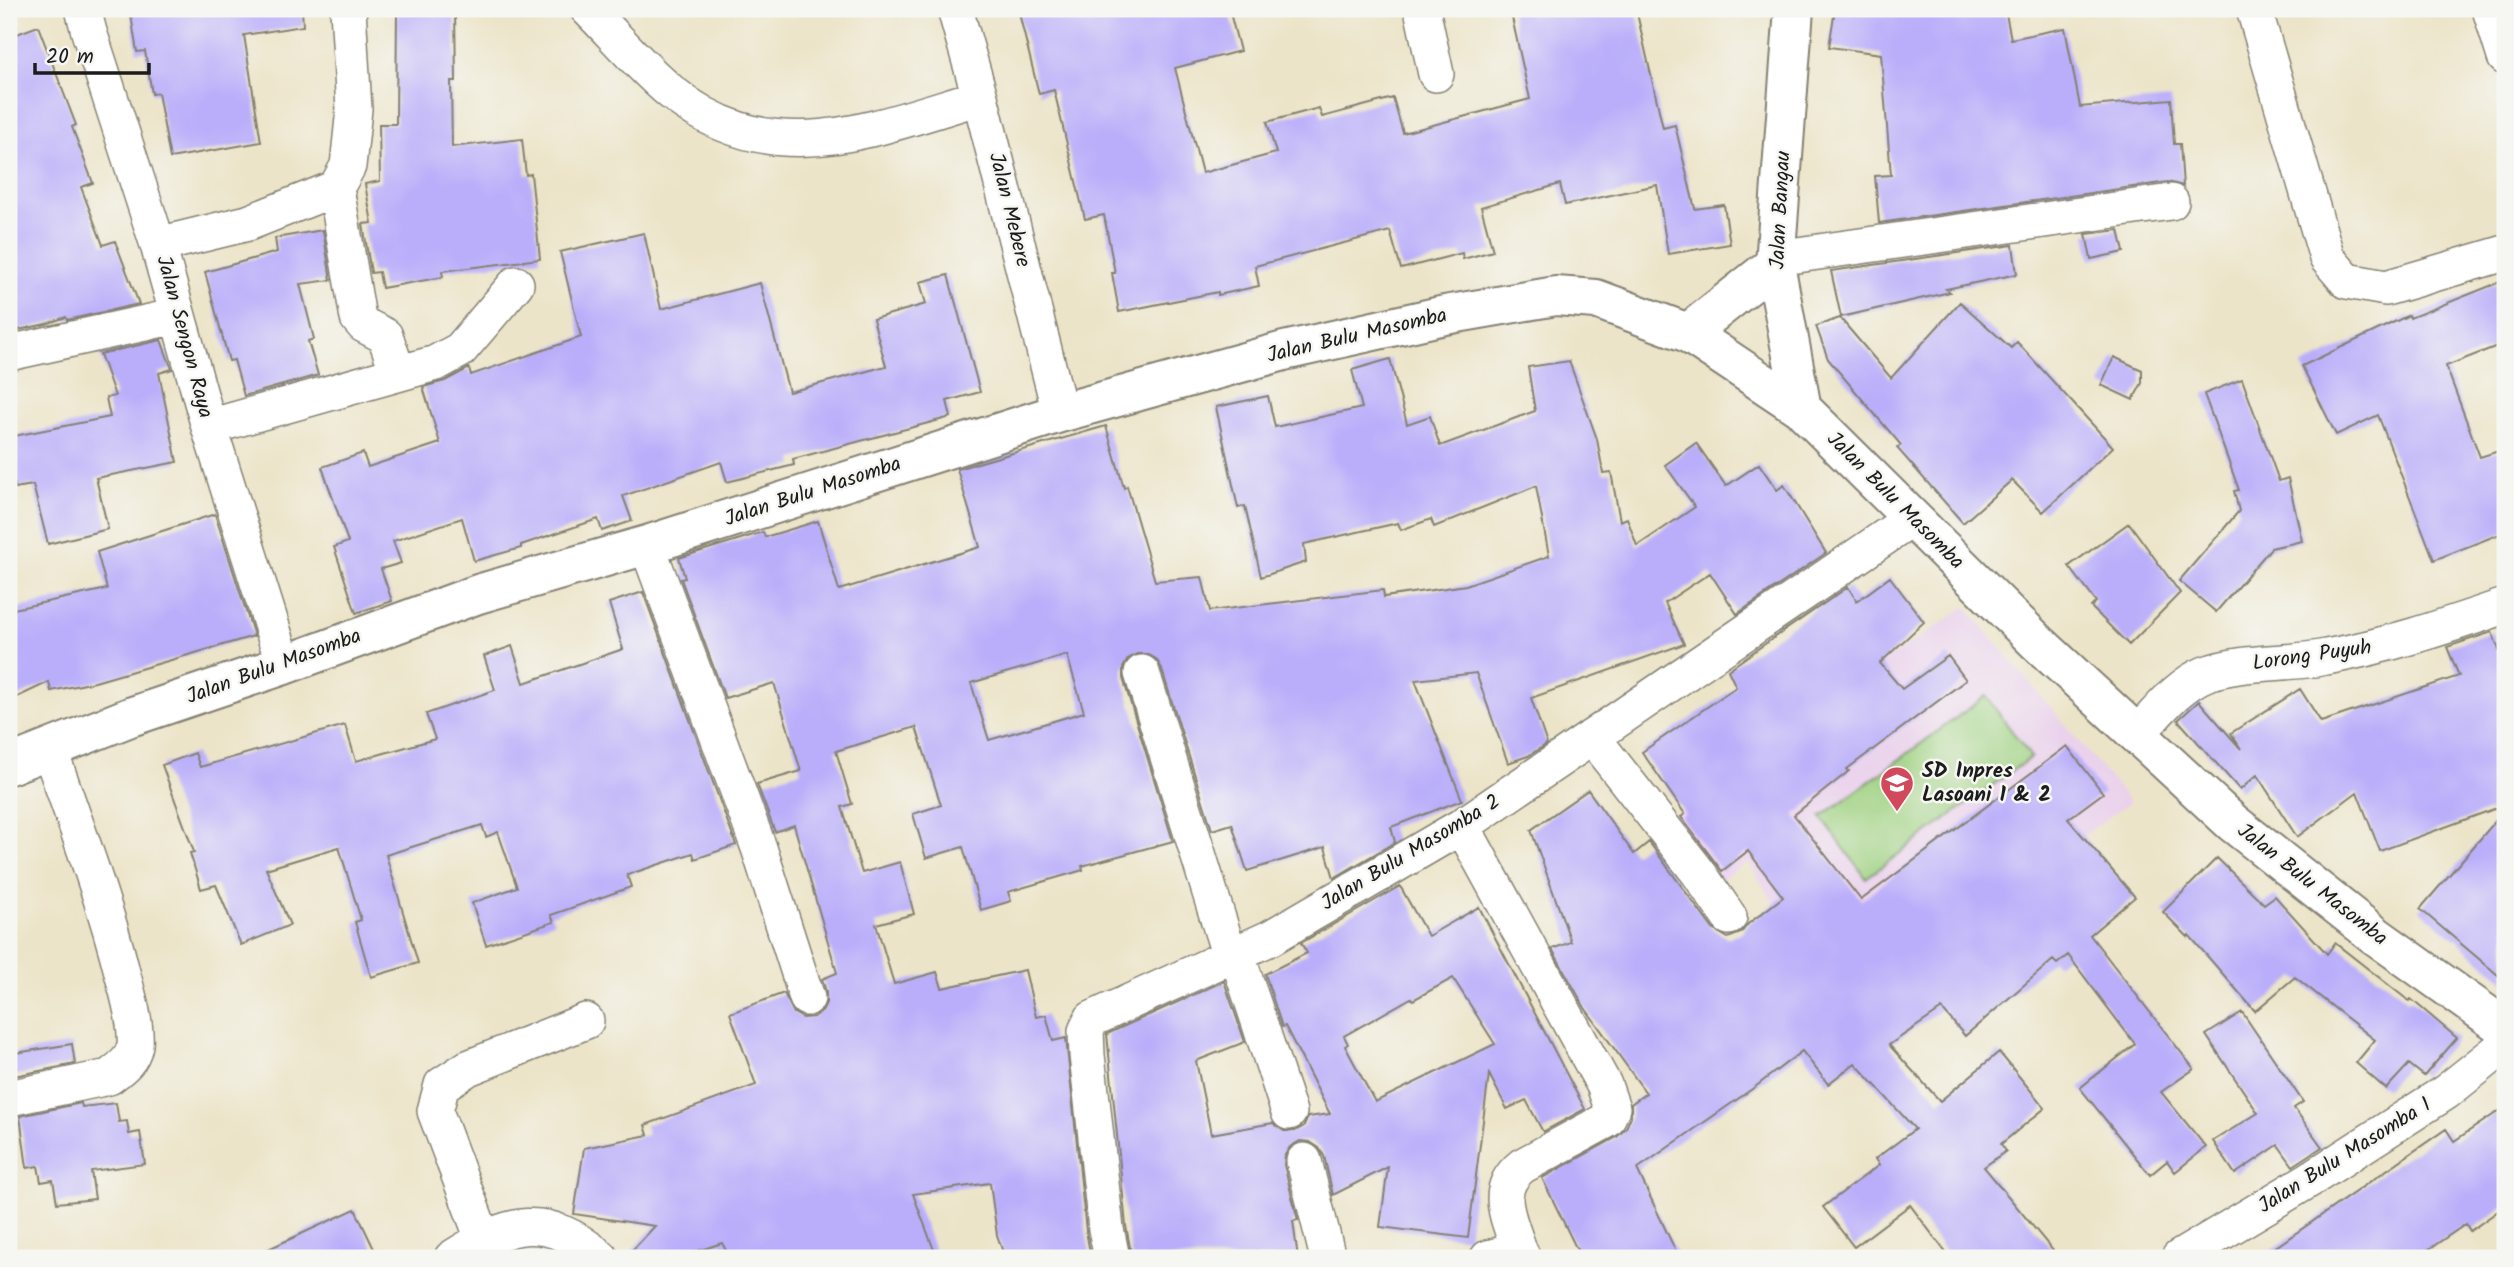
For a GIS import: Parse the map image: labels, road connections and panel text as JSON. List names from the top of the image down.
{
  "streets": {
    "street": [
      "Jalan Mebere",
      "Jalan Bangau",
      "Jalan Bulu Masomba",
      "Jalan Sengon Raya",
      "Lorong Puyuh",
      "Jalan Bulu Masomba 2",
      "Jalan Bulu Masomba 1"
    ]
  },
  "crossings": [
    ["Jalan Mebere", "Jalan Bulu Masomba"],
    ["Jalan Bangau", "Jalan Bulu Masomba"],
    ["Jalan Bulu Masomba", "Jalan Sengon Raya"],
    ["Jalan Bulu Masomba", "Lorong Puyuh"],
    ["Jalan Bulu Masomba", "Jalan Bulu Masomba 2"]
  ],
  "places": {
    "school or university": ["SD Inpres Lasoani 1 & 2"]
  },
  "scale_bar": "20 m"
}
